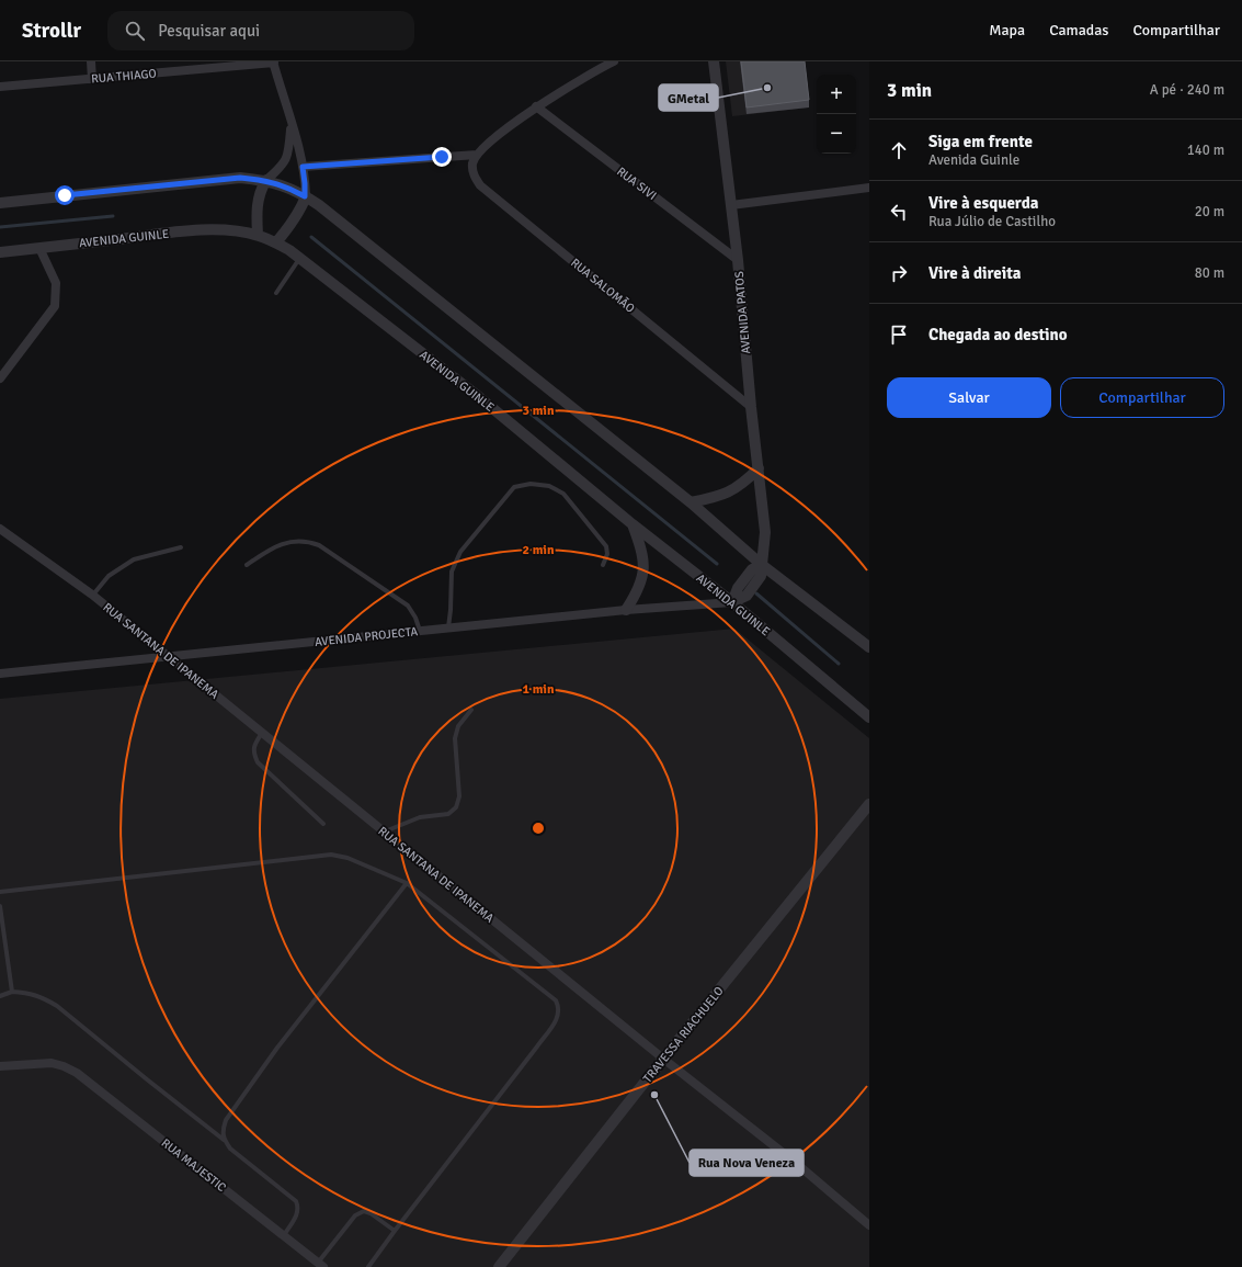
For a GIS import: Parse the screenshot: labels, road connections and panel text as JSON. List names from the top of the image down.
{
  "streets": {
    "street": [
      "RUA THIAGO",
      "RUA SIVI",
      "AVENIDA GUINLE",
      "RUA SALOMÃO",
      "AVENIDA PATOS",
      "AVENIDA PROJECTA",
      "RUA SANTANA DE IPANEMA",
      "TRAVESSA RIACHUELO",
      "RUA MAJESTIC"
    ]
  },
  "crossings": [
    ["RUA SIVI", "AVENIDA PATOS"],
    ["AVENIDA GUINLE", "AVENIDA PROJECTA"],
    ["RUA SALOMÃO", "AVENIDA PATOS"],
    ["AVENIDA PROJECTA", "RUA SANTANA DE IPANEMA"],
    ["RUA SANTANA DE IPANEMA", "TRAVESSA RIACHUELO"]
  ],
  "places": ["GMetal", "Rua Nova Veneza"],
  "page": {
    "header": "Strollr",
    "search": "Pesquisar aqui",
    "nav": ["Mapa", "Camadas", "Compartilhar"],
    "heading": ["3 min", "A pé · 240 m"],
    "map_buttons": ["+", "−"],
    "list": [
      ["Siga em frente", "Avenida Guinle", "140 m"],
      ["Vire à esquerda", "Rua Júlio de Castilho", "20 m"],
      ["Vire à direita", "80 m"],
      "Chegada ao destino"
    ],
    "buttons": ["Salvar", "Compartilhar"]
  },
  "rings": ["3 min", "2 min", "1 min"]
}
